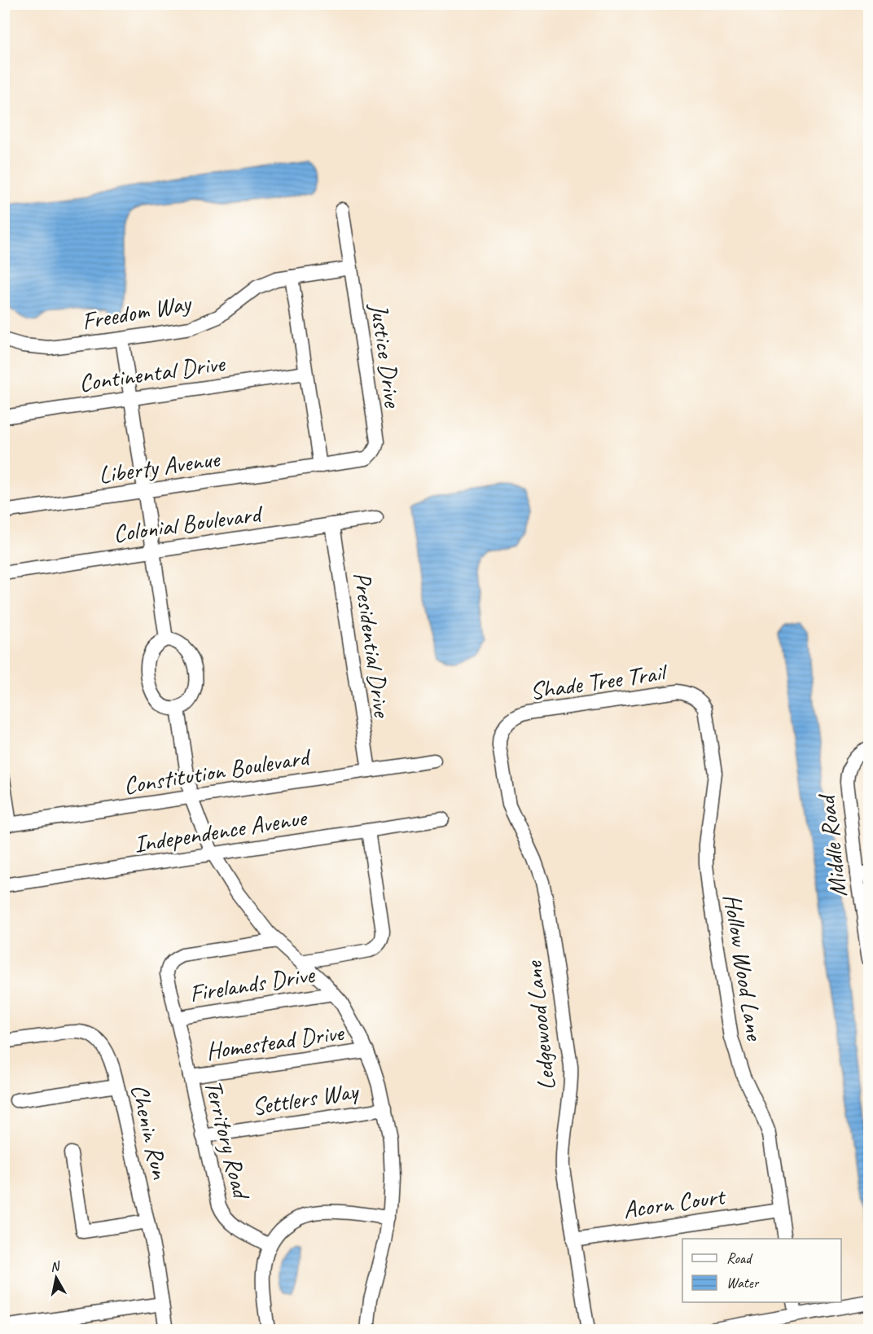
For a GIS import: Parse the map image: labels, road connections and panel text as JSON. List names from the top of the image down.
{
  "streets": {
    "street": [
      "Freedom Way",
      "Justice Drive",
      "Continental Drive",
      "Liberty Avenue",
      "Colonial Boulevard",
      "Presidential Drive",
      "Shade Tree Trail",
      "Constitution Boulevard",
      "Independence Avenue",
      "Middle Road",
      "Hollow Wood Lane",
      "Firelands Drive",
      "Ledgewood Lane",
      "Homestead Drive",
      "Settlers Way",
      "Chenin Run",
      "Territory Road",
      "Acorn Court"
    ]
  },
  "crossings": [
    ["Freedom Way", "Justice Drive"],
    ["Justice Drive", "Liberty Avenue"],
    ["Colonial Boulevard", "Presidential Drive"],
    ["Presidential Drive", "Constitution Boulevard"],
    ["Shade Tree Trail", "Hollow Wood Lane"],
    ["Shade Tree Trail", "Ledgewood Lane"],
    ["Hollow Wood Lane", "Acorn Court"],
    ["Firelands Drive", "Territory Road"],
    ["Ledgewood Lane", "Acorn Court"],
    ["Homestead Drive", "Territory Road"],
    ["Settlers Way", "Territory Road"]
  ],
  "legend": ["Road", "Water"],
  "north": "top"
}
